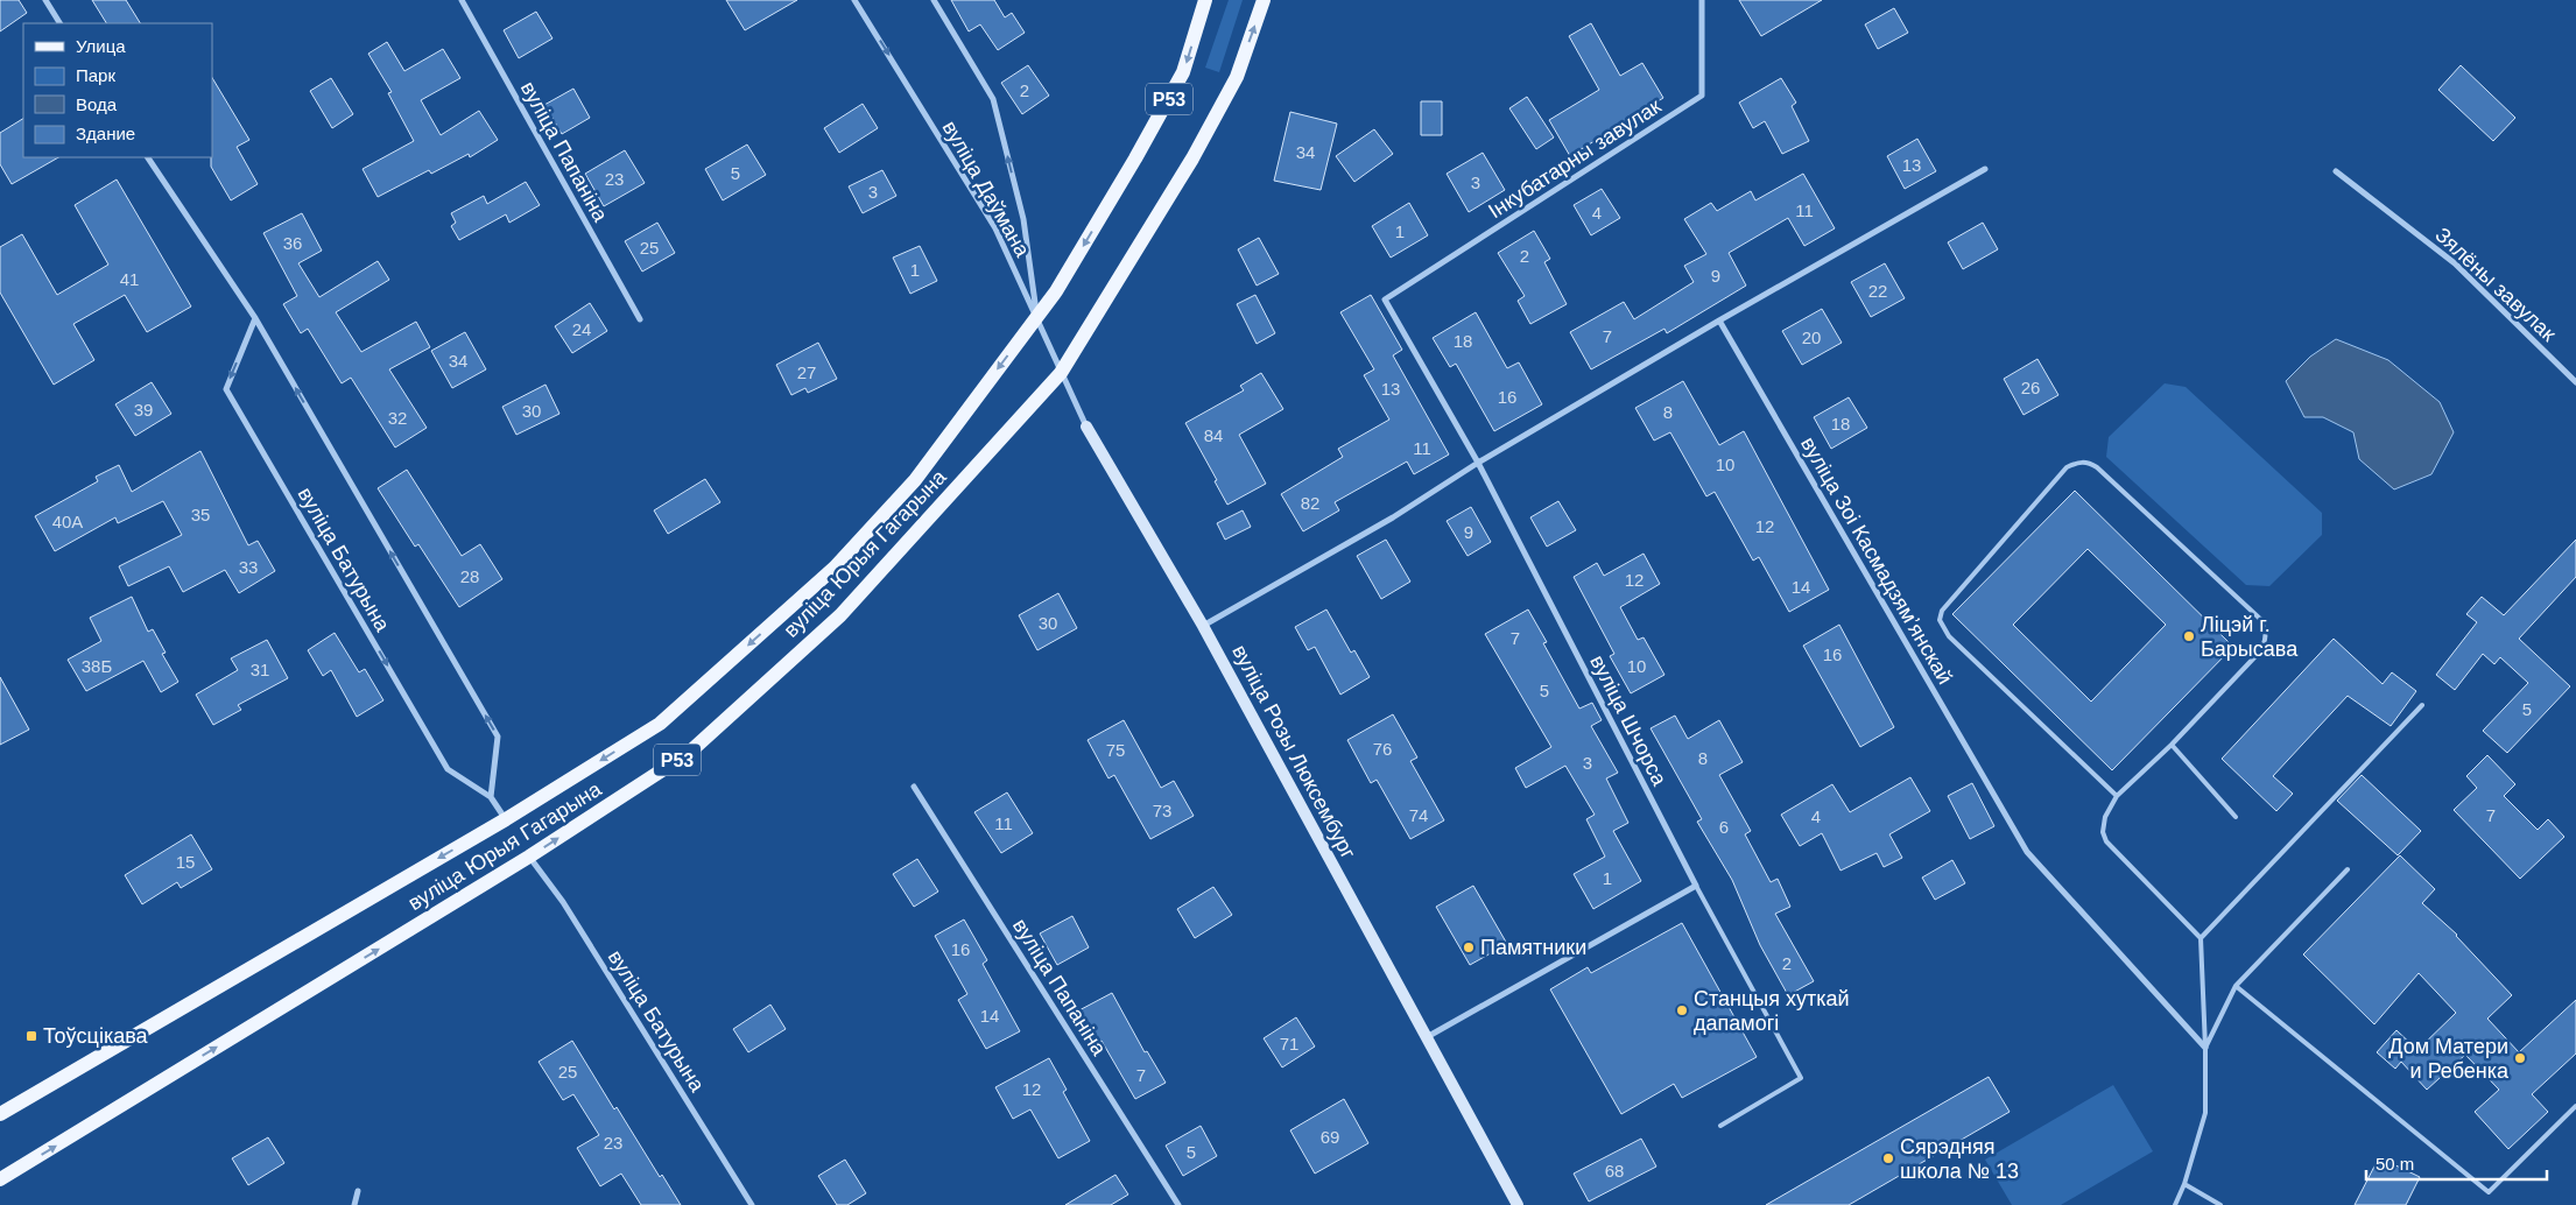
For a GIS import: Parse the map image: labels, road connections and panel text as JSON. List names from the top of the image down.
{
  "streets": {
    "main road": ["Р53", "вуліца Юрыя Гагарына"],
    "street": [
      "вуліца Папаніна",
      "Інкубатарны завулак",
      "вуліца Даўмана",
      "Зялёны завулак",
      "вуліца Батурына",
      "вуліца Зоі Касмадзямʼянскай",
      "вуліца Шчорса",
      "вуліца Розы Люксембург"
    ]
  },
  "crossings": [
    ["Інкубатарны завулак", "вуліца Шчорса"],
    ["вуліца Даўмана", "вуліца Юрыя Гагарына"],
    ["вуліца Даўмана", "вуліца Розы Люксембург"],
    ["вуліца Юрыя Гагарына", "вуліца Батурына"],
    ["вуліца Юрыя Гагарына", "вуліца Розы Люксембург"]
  ],
  "one_way": ["вуліца Батурына"],
  "places": {
    "other": [
      "Ліцэй г. Барысава",
      "Памятники",
      "Станцыя хуткай дапамогі",
      "Дом Матери и Ребенка",
      "Сярэдняя школа № 13"
    ],
    "transit": ["Тоўсцікава"]
  },
  "house_numbers": [
    "2",
    "34",
    "13",
    "5",
    "23",
    "3",
    "3",
    "11",
    "4",
    "1",
    "36",
    "25",
    "2",
    "1",
    "9",
    "41",
    "22",
    "24",
    "7",
    "20",
    "18",
    "34",
    "27",
    "26",
    "13",
    "16",
    "39",
    "30",
    "8",
    "32",
    "18",
    "84",
    "11",
    "10",
    "82",
    "35",
    "40А",
    "12",
    "9",
    "33",
    "28",
    "12",
    "14",
    "30",
    "7",
    "16",
    "38Б",
    "10",
    "31",
    "5",
    "5",
    "76",
    "75",
    "8",
    "3",
    "73",
    "74",
    "7",
    "4",
    "11",
    "6",
    "15",
    "1",
    "16",
    "2",
    "14",
    "71",
    "25",
    "7",
    "12",
    "69",
    "23",
    "5",
    "68"
  ],
  "legend": [
    "Улица",
    "Парк",
    "Вода",
    "Здание"
  ],
  "scale_bar": "50 m"
}
